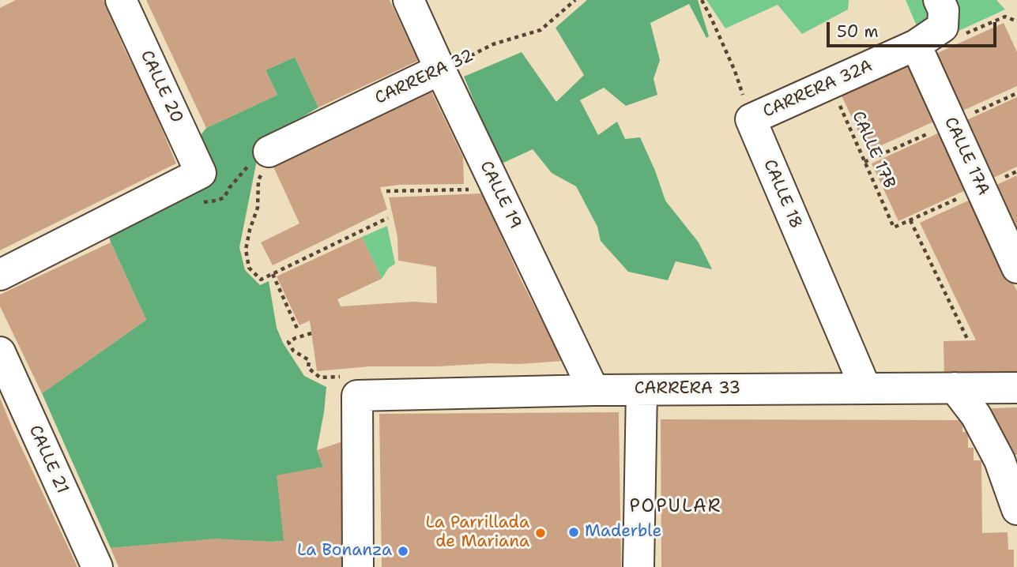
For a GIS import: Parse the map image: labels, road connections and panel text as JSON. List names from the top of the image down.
{
  "streets": {
    "street": [
      "CARRERA 32",
      "CALLE 20",
      "CARRERA 32A",
      "CALLE 17A",
      "CALLE 18",
      "CALLE 19",
      "CARRERA 33",
      "CALLE 21"
    ],
    "path": ["CALLE 17B"]
  },
  "crossings": [
    ["CARRERA 32", "CALLE 19"],
    ["CARRERA 32A", "CALLE 17B"],
    ["CARRERA 32A", "CALLE 17A"],
    ["CARRERA 32A", "CALLE 18"],
    ["CALLE 18", "CARRERA 33"],
    ["CALLE 19", "CARRERA 33"]
  ],
  "districts": ["POPULAR"],
  "places": ["Maderble", "La Parrillada de Mariana", "La Bonanza"],
  "scale_bar": "50 m"
}
